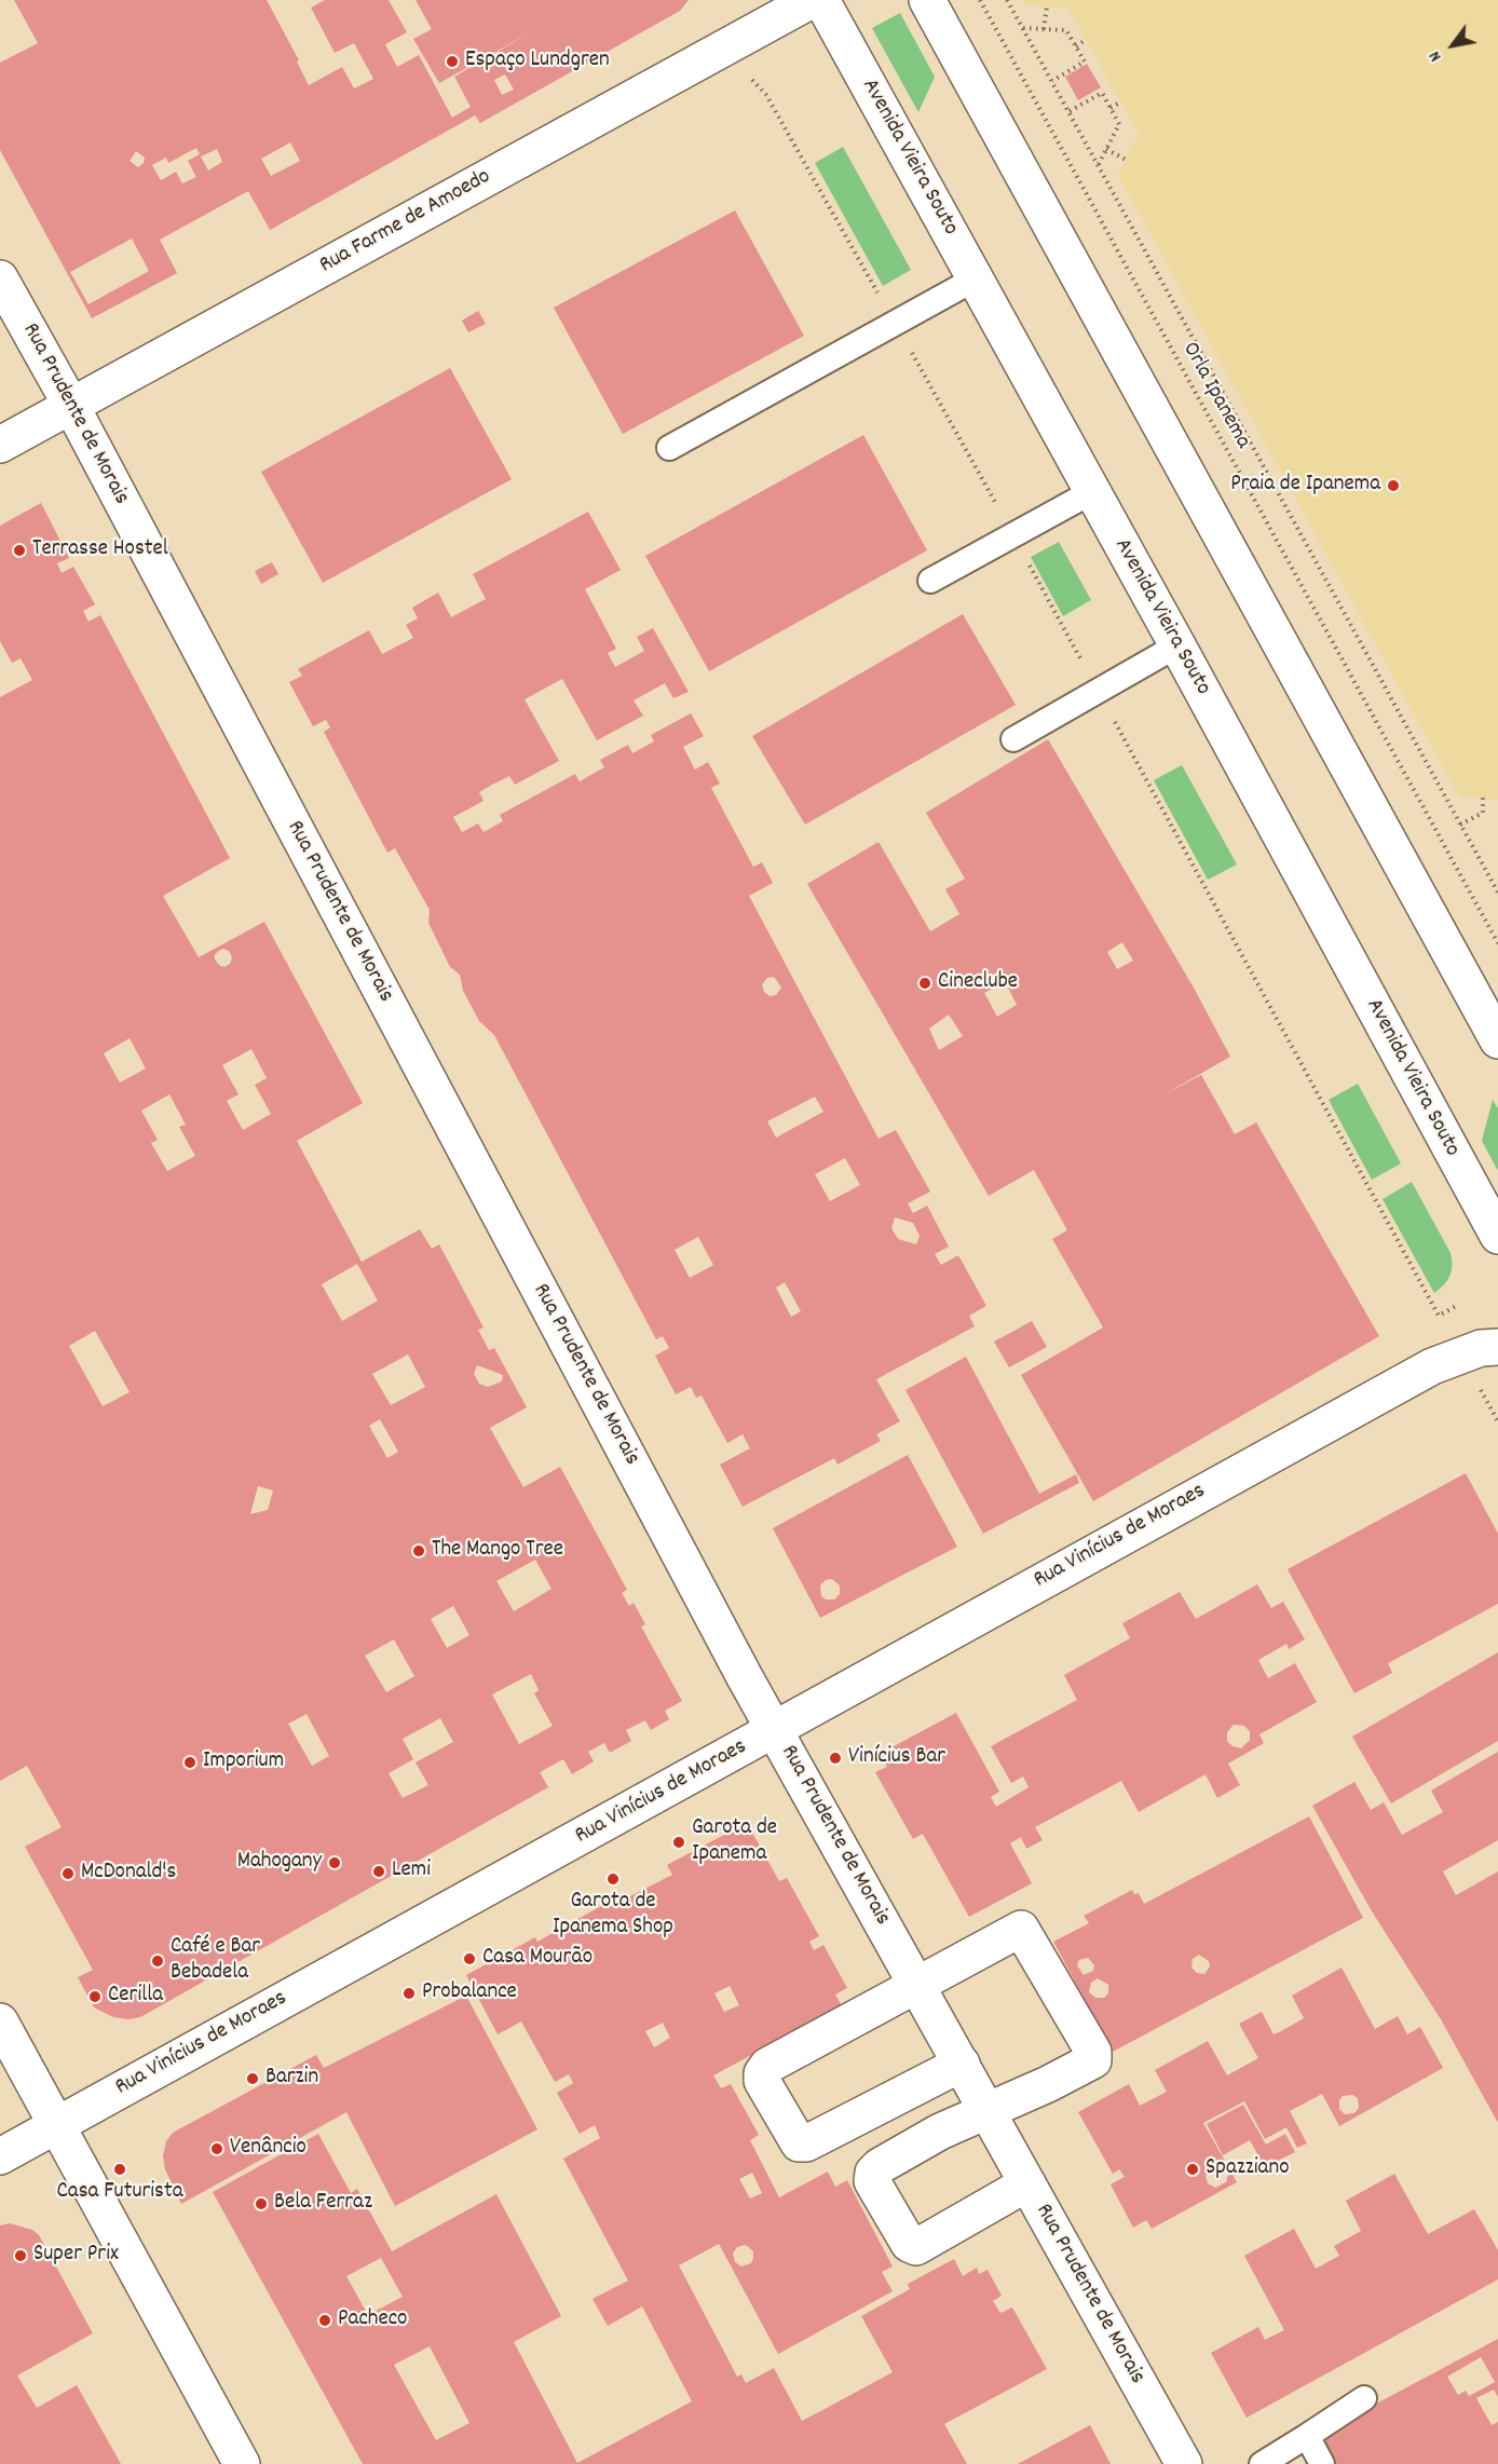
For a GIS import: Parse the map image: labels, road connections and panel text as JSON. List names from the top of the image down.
{
  "streets": {
    "main road": [
      "Avenida Vieira Souto",
      "Rua Farme de Amoedo",
      "Rua Prudente de Morais",
      "Rua Vinícius de Moraes"
    ],
    "path": ["Orla Ipanema"]
  },
  "crossings": [
    ["Rua Farme de Amoedo", "Rua Prudente de Morais"],
    ["Rua Prudente de Morais", "Rua Vinícius de Moraes"]
  ],
  "places": [
    "Espaço Lundgren",
    "Praia de Ipanema",
    "Terrasse Hostel",
    "Cineclube",
    "The Mango Tree",
    "Vinícius Bar",
    "Imporium",
    "Garota de Ipanema",
    "Mahogany",
    "Lemi",
    "McDonald's",
    "Garota de Ipanema Shop",
    "Casa Mourão",
    "Café e Bar Bebadela",
    "Probalance",
    "Cerilla",
    "Barzin",
    "Venâncio",
    "Casa Futurista",
    "Spazziano",
    "Bela Ferraz",
    "Super Prix",
    "Pacheco"
  ],
  "north": "bottom left"
}
